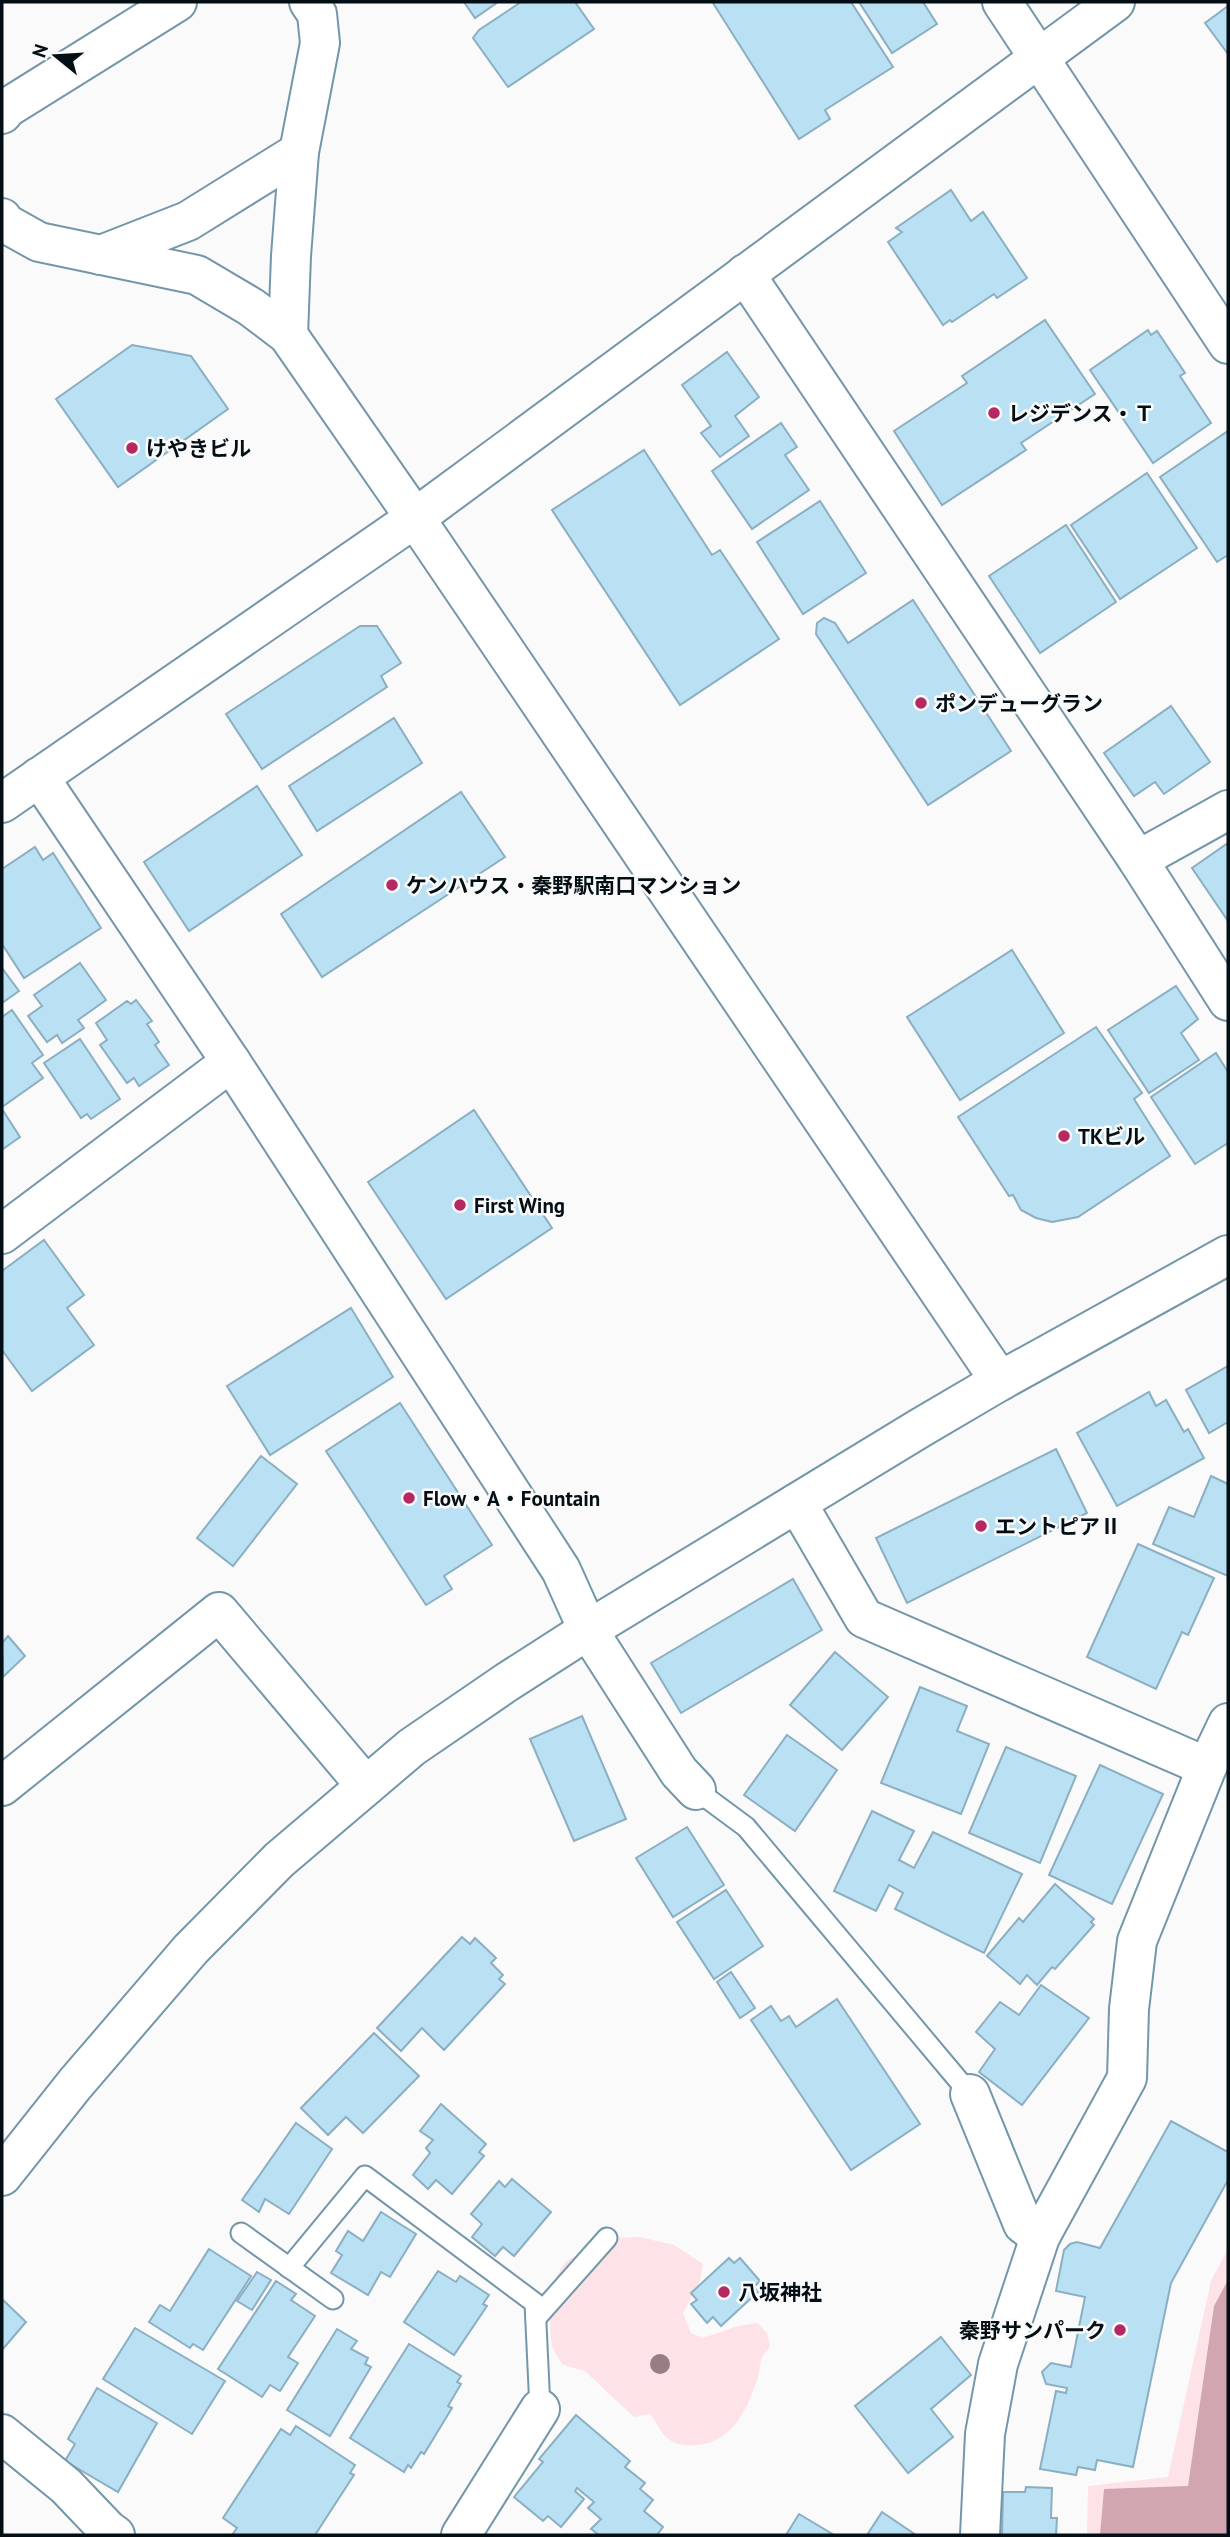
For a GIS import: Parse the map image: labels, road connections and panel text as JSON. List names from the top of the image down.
{
  "places": [
    "レジデンス・Ｔ",
    "けやきビル",
    "ポンデューグラン",
    "ケンハウス・秦野駅南口マンション",
    "TKビル",
    "First Wing",
    "Flow・A・Fountain",
    "エントピアⅡ",
    "八坂神社",
    "秦野サンパーク"
  ],
  "north": "left"
}
